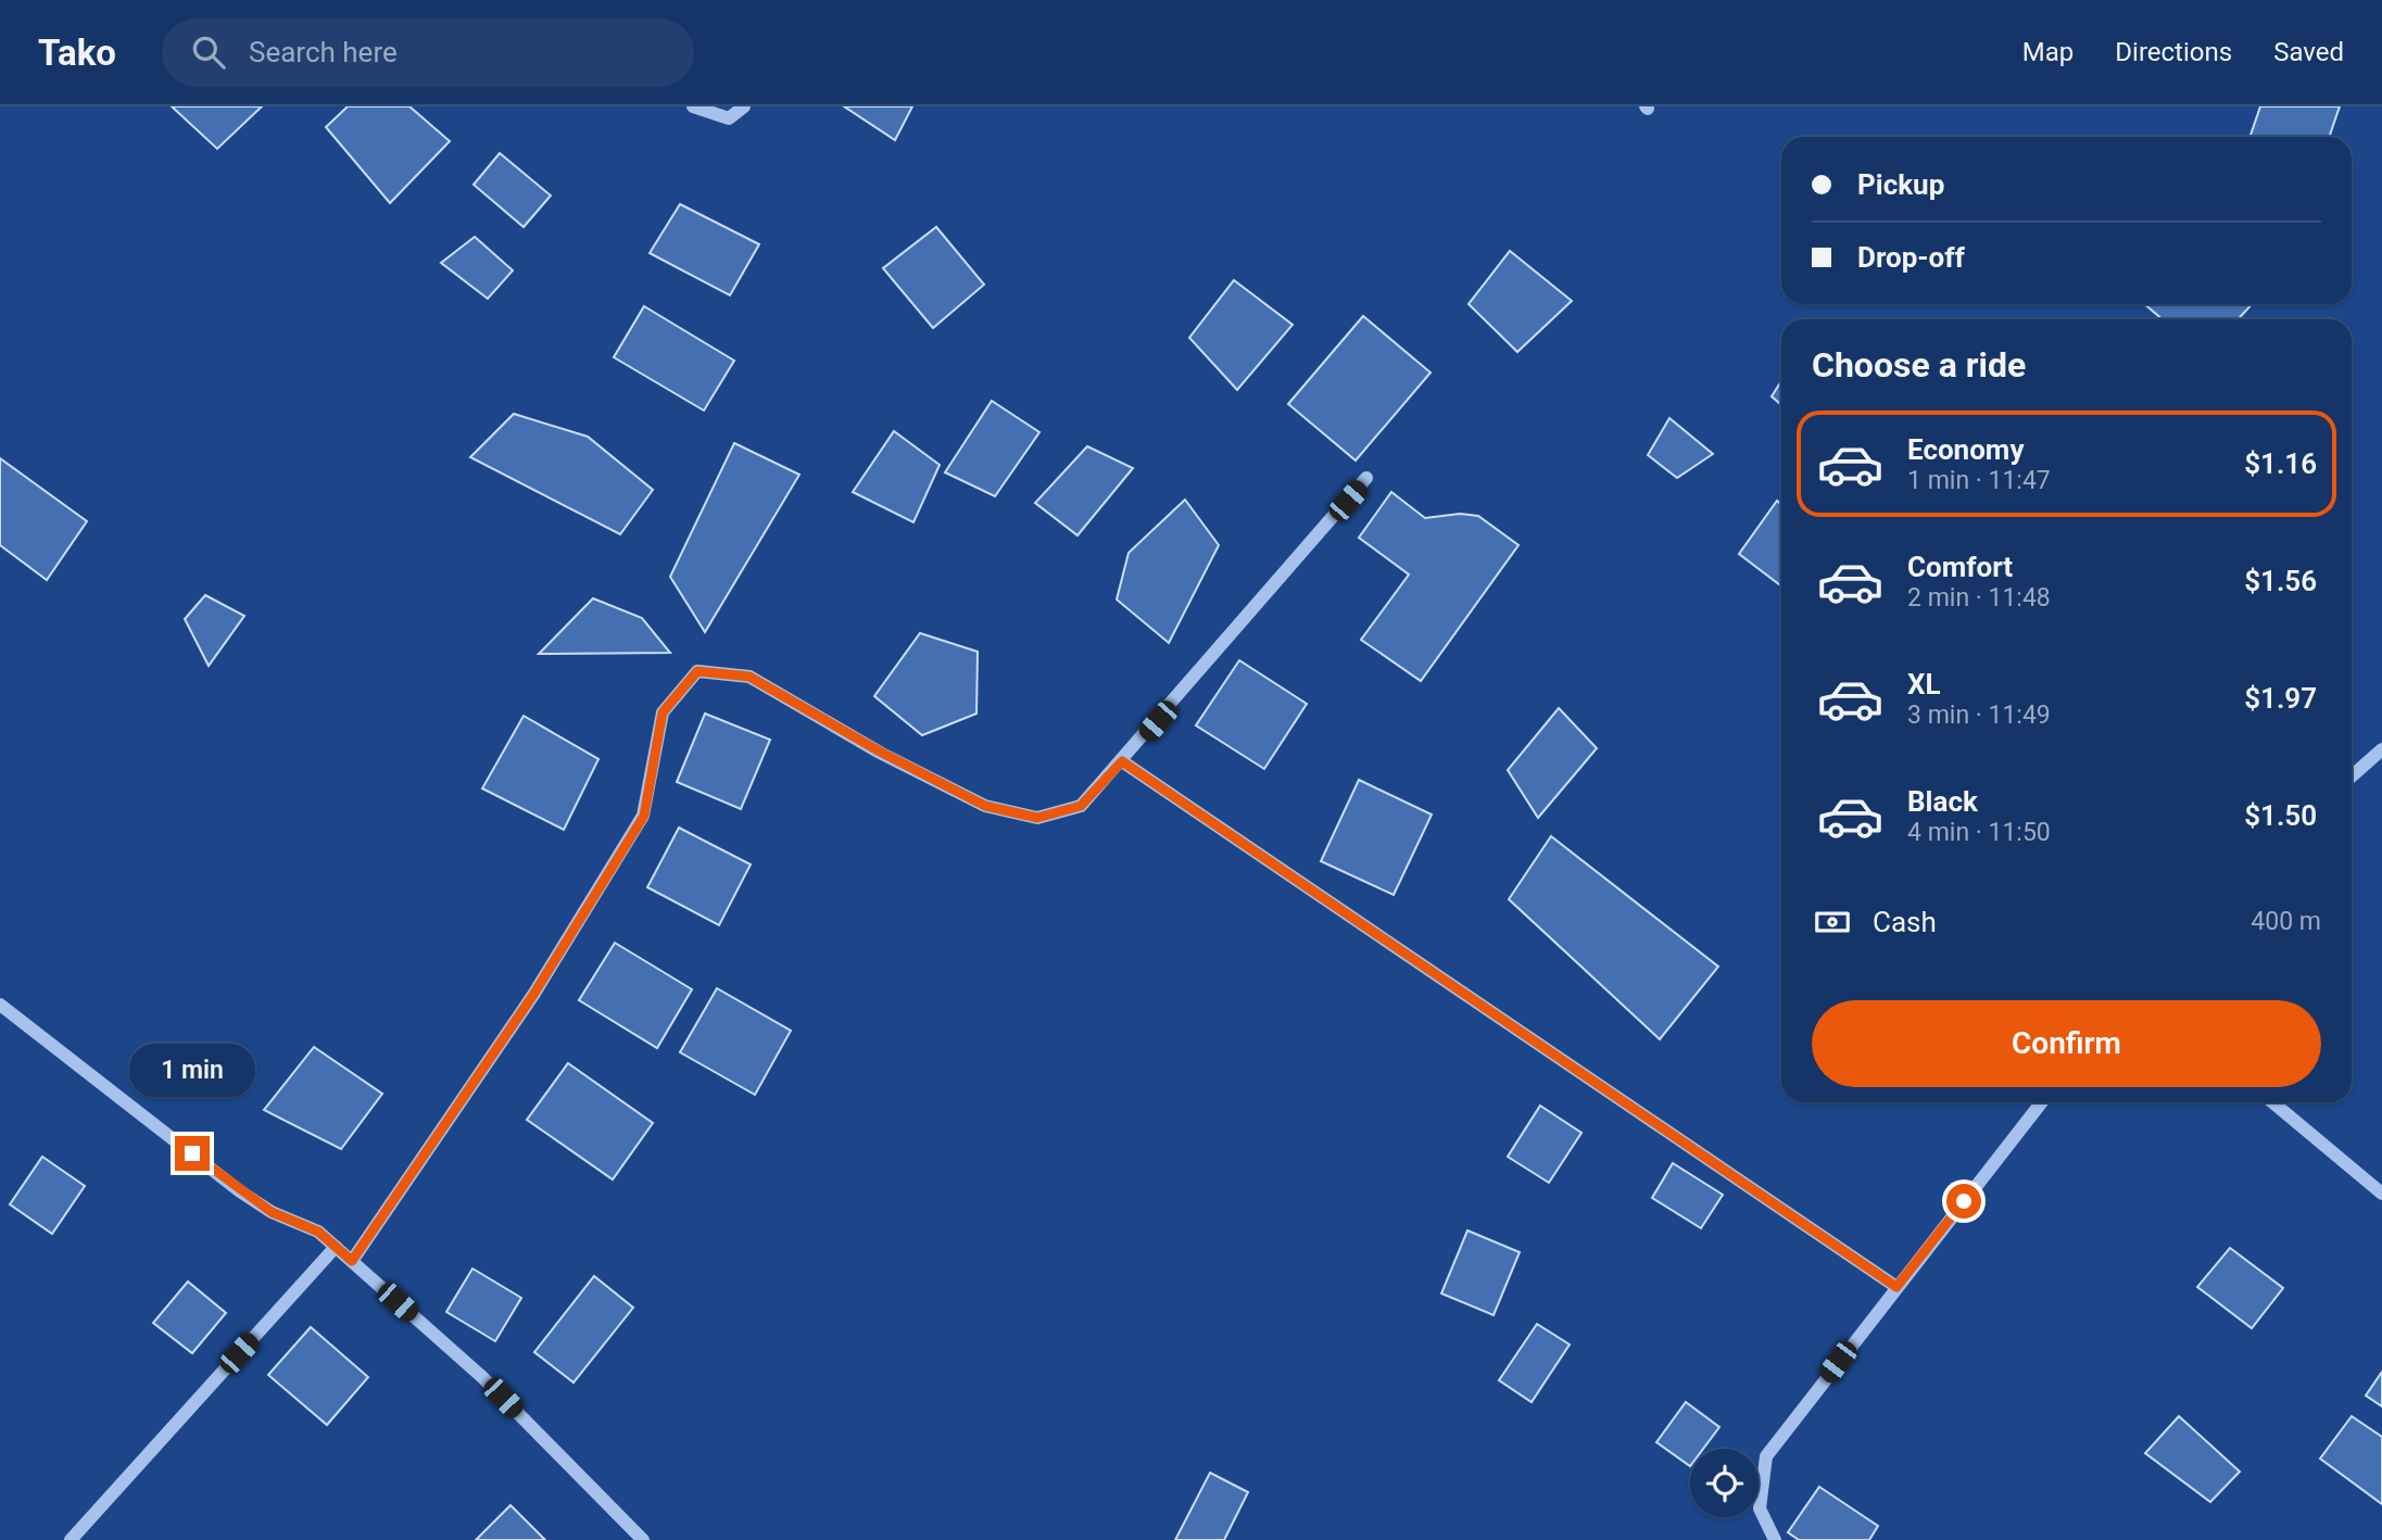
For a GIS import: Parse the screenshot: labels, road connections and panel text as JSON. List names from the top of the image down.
{
  "page": {
    "header": "Tako",
    "search": "Search here",
    "nav": ["Map", "Directions", "Saved"],
    "banner": ["Pickup", "Drop-off"],
    "heading": "Choose a ride",
    "list": [
      {
        "name": "Economy",
        "note": "1 min · 11:47",
        "value": "$1.16"
      },
      {
        "name": "Comfort",
        "note": "2 min · 11:48",
        "value": "$1.56"
      },
      {
        "name": "XL",
        "note": "3 min · 11:49",
        "value": "$1.97"
      },
      {
        "name": "Black",
        "note": "4 min · 11:50",
        "value": "$1.50"
      }
    ],
    "pay": ["Cash", "400 m"],
    "buttons": "Confirm",
    "bubble": "1 min"
  }
}
